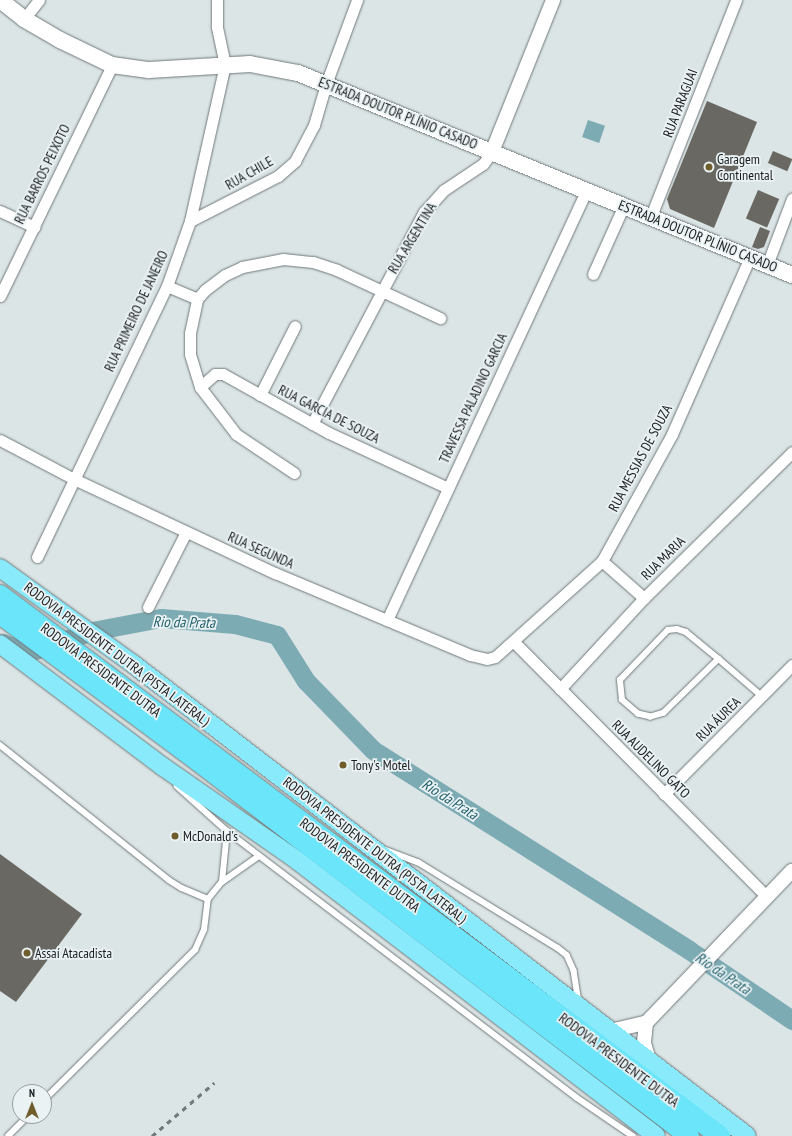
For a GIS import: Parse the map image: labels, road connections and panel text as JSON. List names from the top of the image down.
{
  "streets": {
    "highway": ["RODOVIA PRESIDENTE DUTRA (PISTA LATERAL)", "RODOVIA PRESIDENTE DUTRA"],
    "main road": ["ESTRADA DOUTOR PLÍNIO CASADO"],
    "street": [
      "RUA PARAGUAI",
      "RUA CHILE",
      "RUA BARROS PEIXOTO",
      "RUA ARGENTINA",
      "RUA PRIMEIRO DE JANEIRO",
      "TRAVESSA PALADINO GARCIA",
      "RUA GARCIA DE SOUZA",
      "RUA MESSIAS DE SOUZA",
      "RUA SEGUNDA",
      "RUA MARIA",
      "RUA ÁUREA",
      "RUA AUDELINO GATO"
    ]
  },
  "crossings": [
    ["RUA PARAGUAI", "ESTRADA DOUTOR PLÍNIO CASADO"],
    ["ESTRADA DOUTOR PLÍNIO CASADO", "RUA CHILE"],
    ["ESTRADA DOUTOR PLÍNIO CASADO", "RUA BARROS PEIXOTO"],
    ["ESTRADA DOUTOR PLÍNIO CASADO", "RUA ARGENTINA"],
    ["ESTRADA DOUTOR PLÍNIO CASADO", "RUA PRIMEIRO DE JANEIRO"],
    ["ESTRADA DOUTOR PLÍNIO CASADO", "TRAVESSA PALADINO GARCIA"],
    ["ESTRADA DOUTOR PLÍNIO CASADO", "RUA MESSIAS DE SOUZA"],
    ["RUA CHILE", "RUA PRIMEIRO DE JANEIRO"],
    ["RUA ARGENTINA", "RUA GARCIA DE SOUZA"],
    ["RUA PRIMEIRO DE JANEIRO", "RUA SEGUNDA"],
    ["TRAVESSA PALADINO GARCIA", "RUA GARCIA DE SOUZA"],
    ["TRAVESSA PALADINO GARCIA", "RUA SEGUNDA"],
    ["RUA MESSIAS DE SOUZA", "RUA SEGUNDA"],
    ["RUA MESSIAS DE SOUZA", "RUA AUDELINO GATO"],
    ["RUA SEGUNDA", "RUA AUDELINO GATO"],
    ["RUA MARIA", "RUA AUDELINO GATO"],
    ["RUA ÁUREA", "RUA AUDELINO GATO"]
  ],
  "water": ["Rio da Prata"],
  "places": [
    "Garagem Continental",
    "Tony's Motel",
    "McDonald's",
    "Assaí Atacadista"
  ],
  "north": "top"
}
